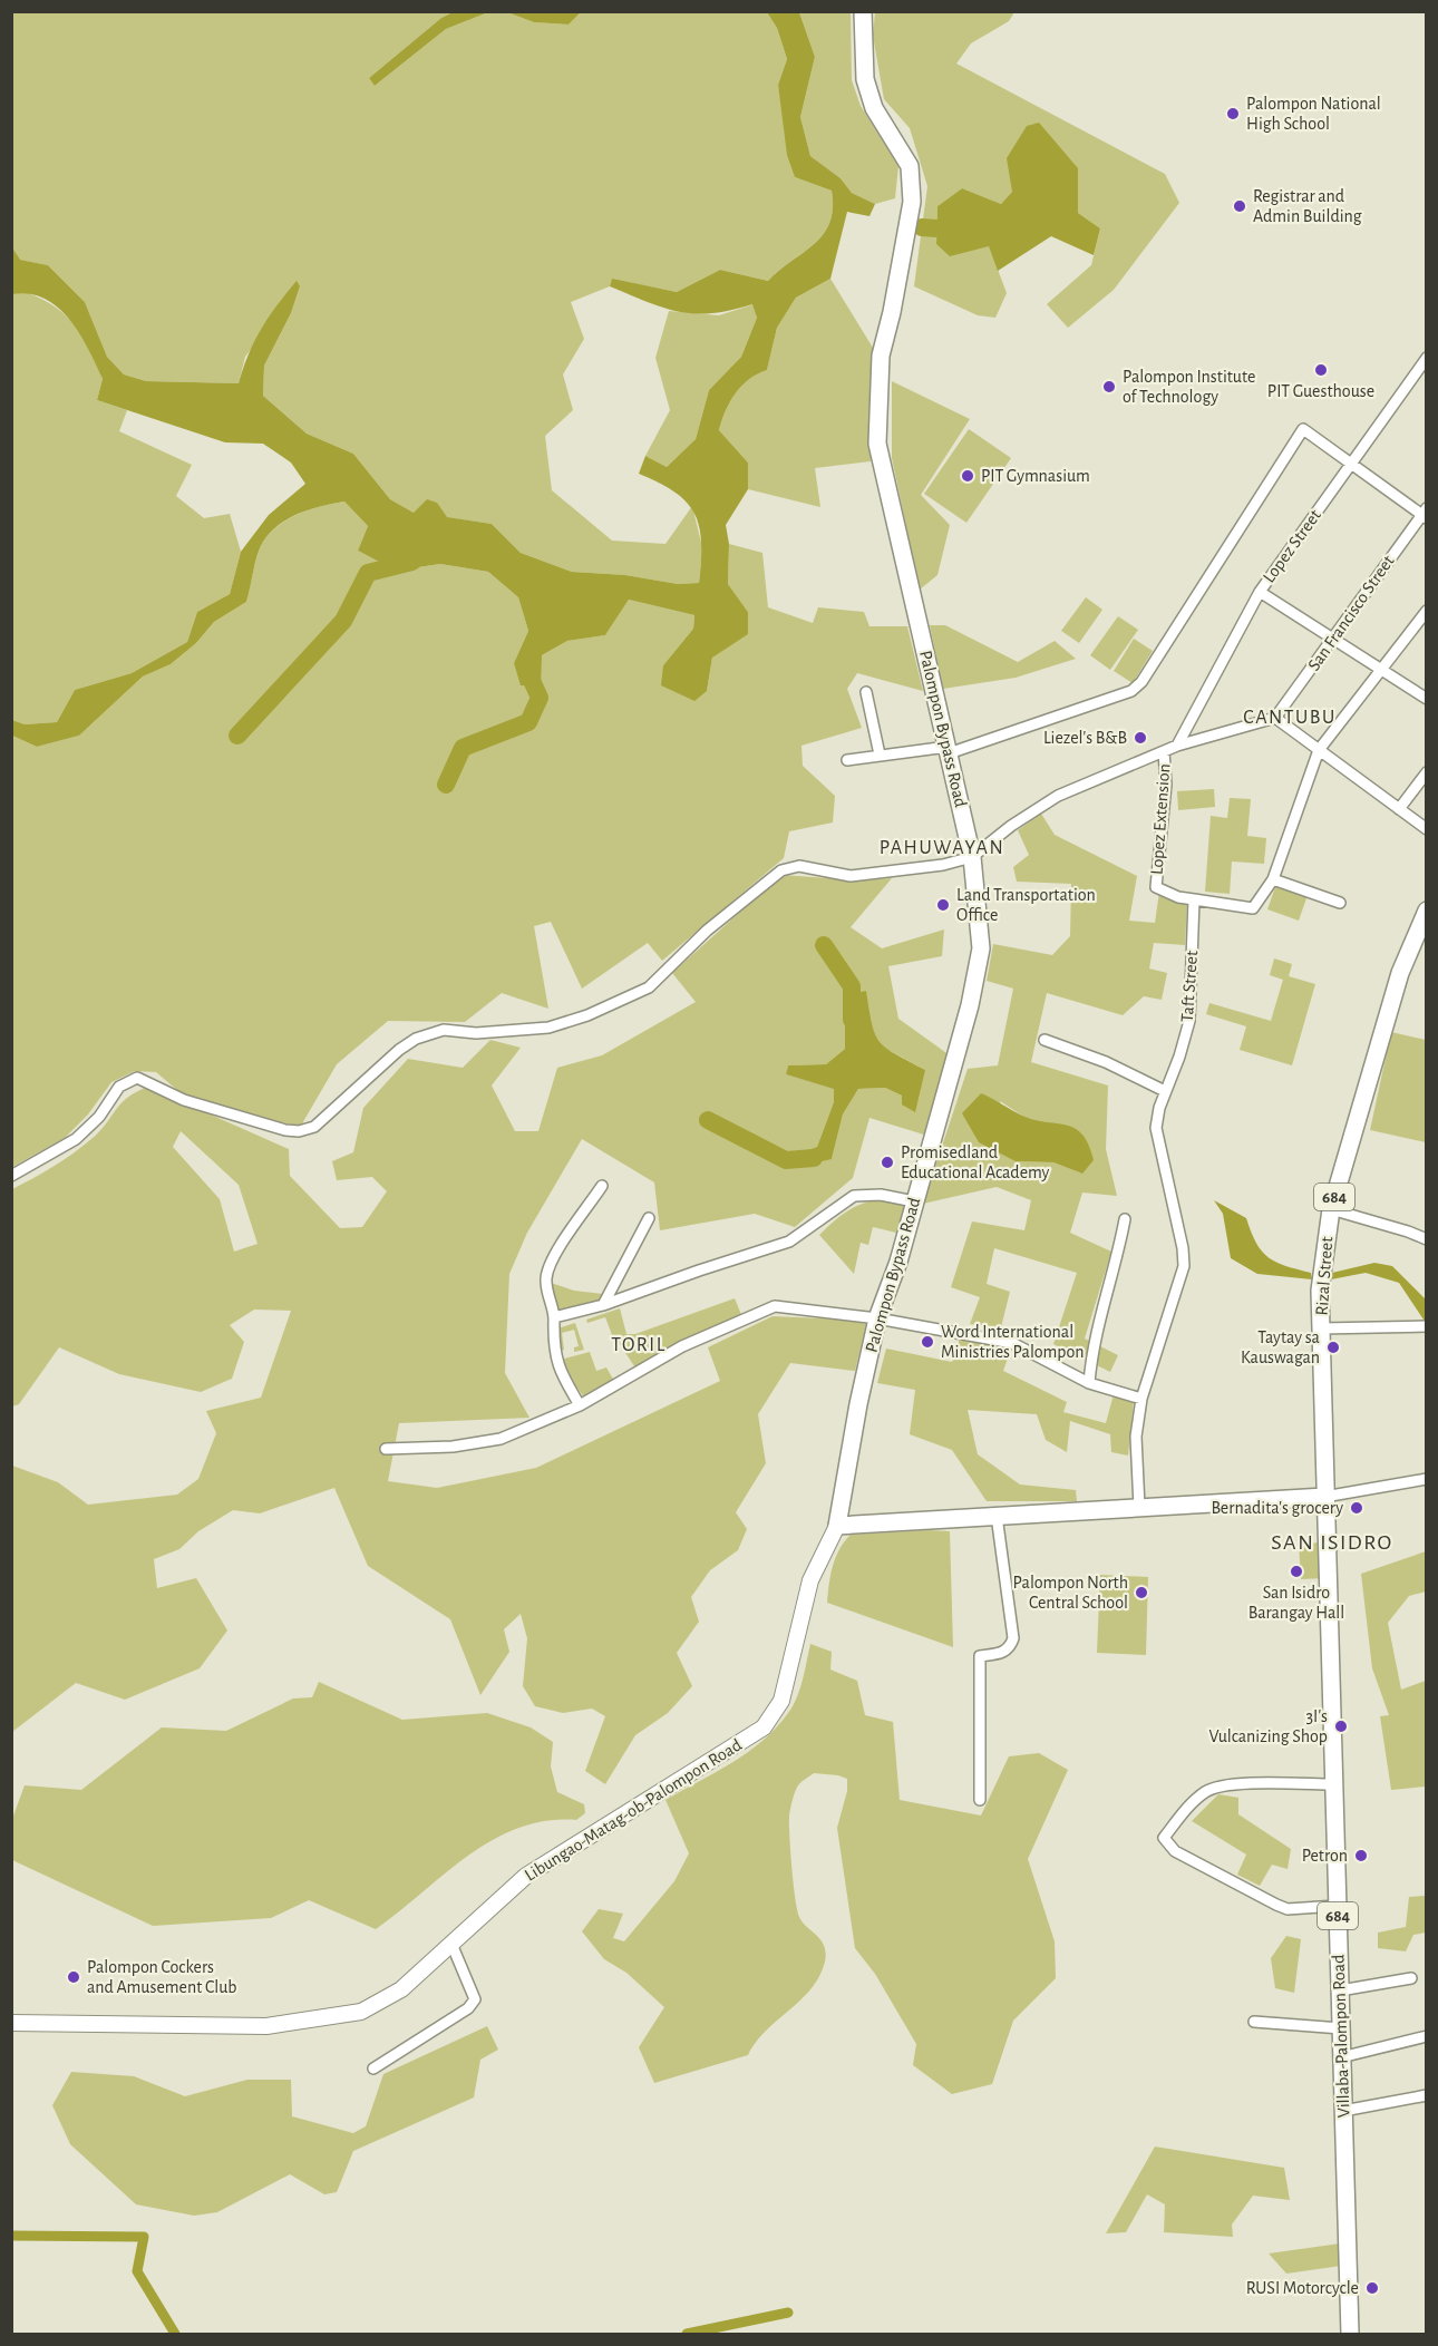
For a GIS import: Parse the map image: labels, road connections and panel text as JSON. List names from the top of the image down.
{
  "streets": {
    "main road": [
      "Palompon Bypass Road",
      "684",
      "Rizal Street",
      "Libungao-Matag-ob-Palompon Road",
      "Villaba-Palompon Road"
    ],
    "street": [
      "Lopez Street",
      "San Francisco Street",
      "Lopez Extension",
      "Taft Street"
    ]
  },
  "crossings": [
    ["Palompon Bypass Road", "Libungao-Matag-ob-Palompon Road"],
    ["Lopez Extension", "Taft Street"],
    ["Rizal Street", "Villaba-Palompon Road"]
  ],
  "districts": [
    "CANTUBU",
    "PAHUWAYAN",
    "TORIL",
    "SAN ISIDRO"
  ],
  "places": [
    "Palompon National High School",
    "Registrar and Admin Building",
    "PIT Guesthouse",
    "Palompon Institute of Technology",
    "PIT Gymnasium",
    "Liezel's B&B",
    "Land Transportation Office",
    "Promisedland Educational Academy",
    "Word International Ministries Palompon",
    "Taytay sa Kauswagan",
    "Bernadita's grocery",
    "San Isidro Barangay Hall",
    "Palompon North Central School",
    "3I's Vulcanizing Shop",
    "Petron",
    "Palompon Cockers and Amusement Club",
    "RUSI Motorcycle"
  ]
}
